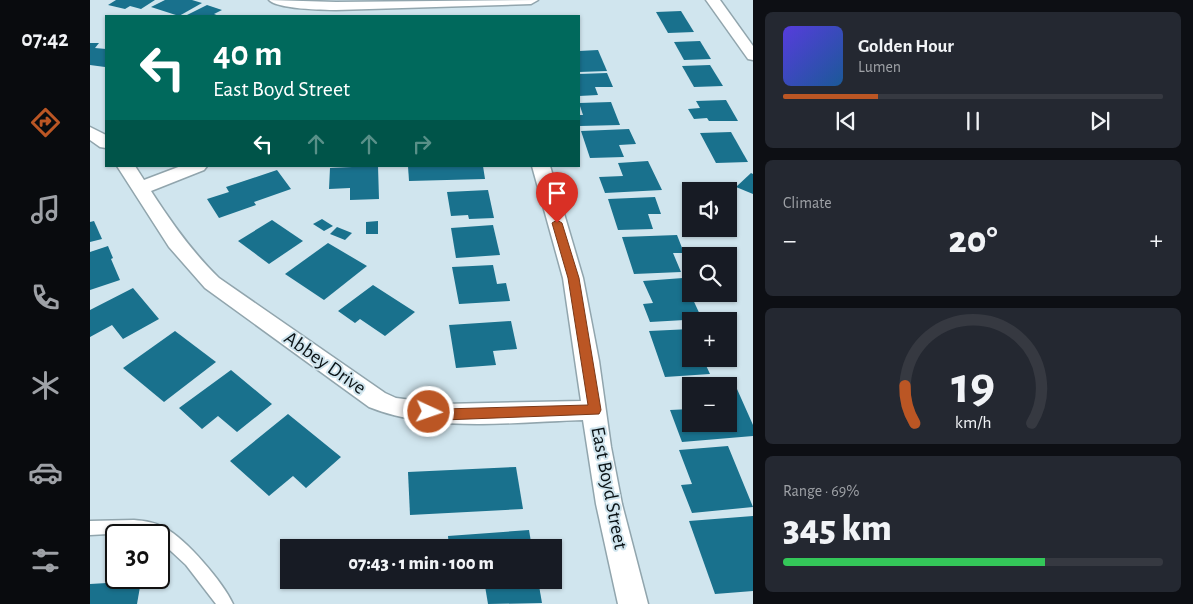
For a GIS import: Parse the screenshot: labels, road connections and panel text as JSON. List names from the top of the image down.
{
  "streets": {
    "street": ["Abbey Drive", "East Boyd Street"]
  },
  "crossings": [
    ["Abbey Drive", "East Boyd Street"]
  ],
  "page": {
    "tabs": "07:42",
    "turn": ["40 m", "East Boyd Street"],
    "song": ["Golden Hour", "Lumen"],
    "tile": [
      "Climate",
      ["Range · 69%", "345 km"]
    ],
    "map_buttons": ["+", "−"],
    "heat": ["−", "20°", "+"],
    "limit": "30",
    "trip": "07:43 · 1 min · 100 m",
    "gauge": ["19", "km/h"]
  }
}
